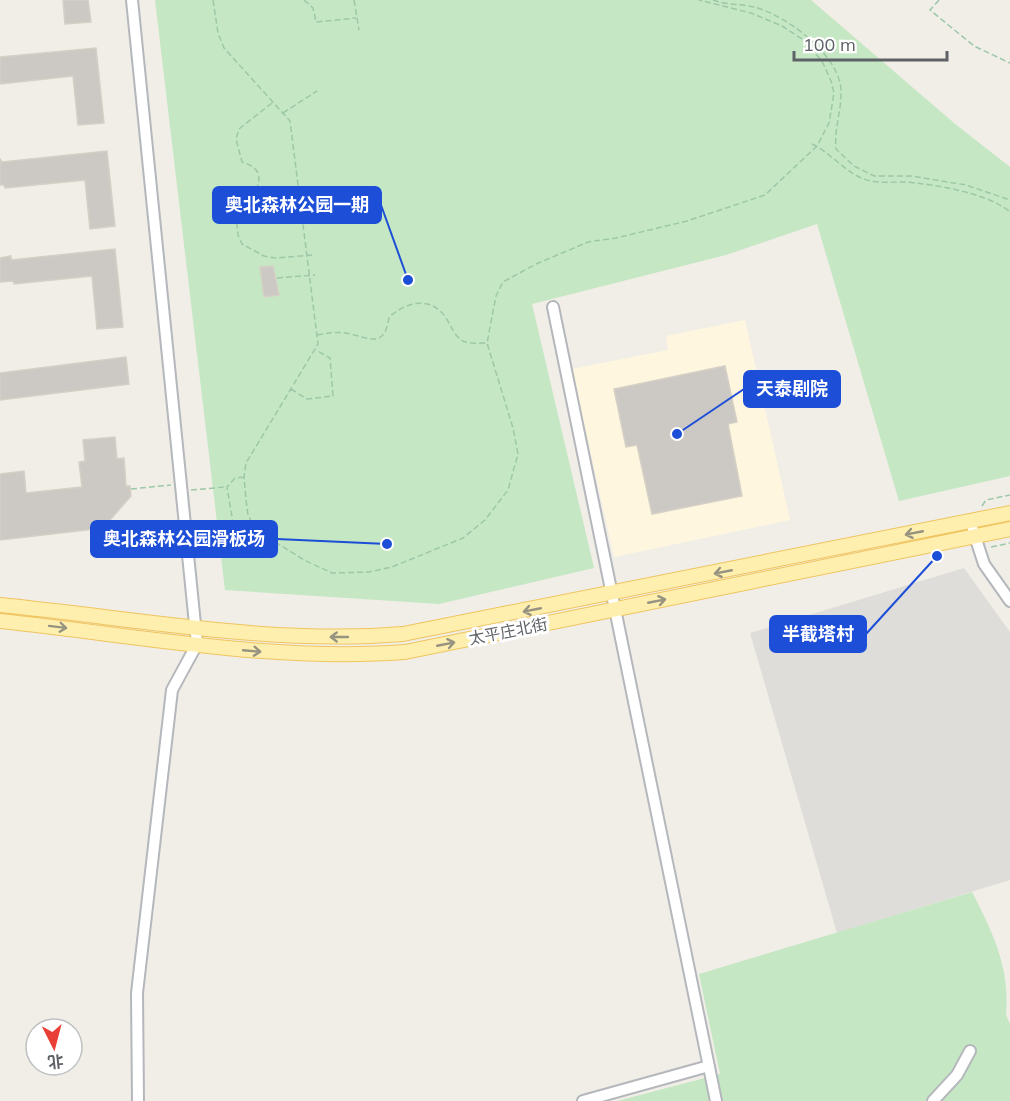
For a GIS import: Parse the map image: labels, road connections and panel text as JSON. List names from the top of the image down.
{
  "streets": {
    "main road": ["太平庄北街"]
  },
  "places": [
    "奥北森林公园一期",
    "天泰剧院",
    "奥北森林公园滑板场",
    "半截塔村"
  ],
  "scale_bar": "100 m",
  "north": "bottom"
}
